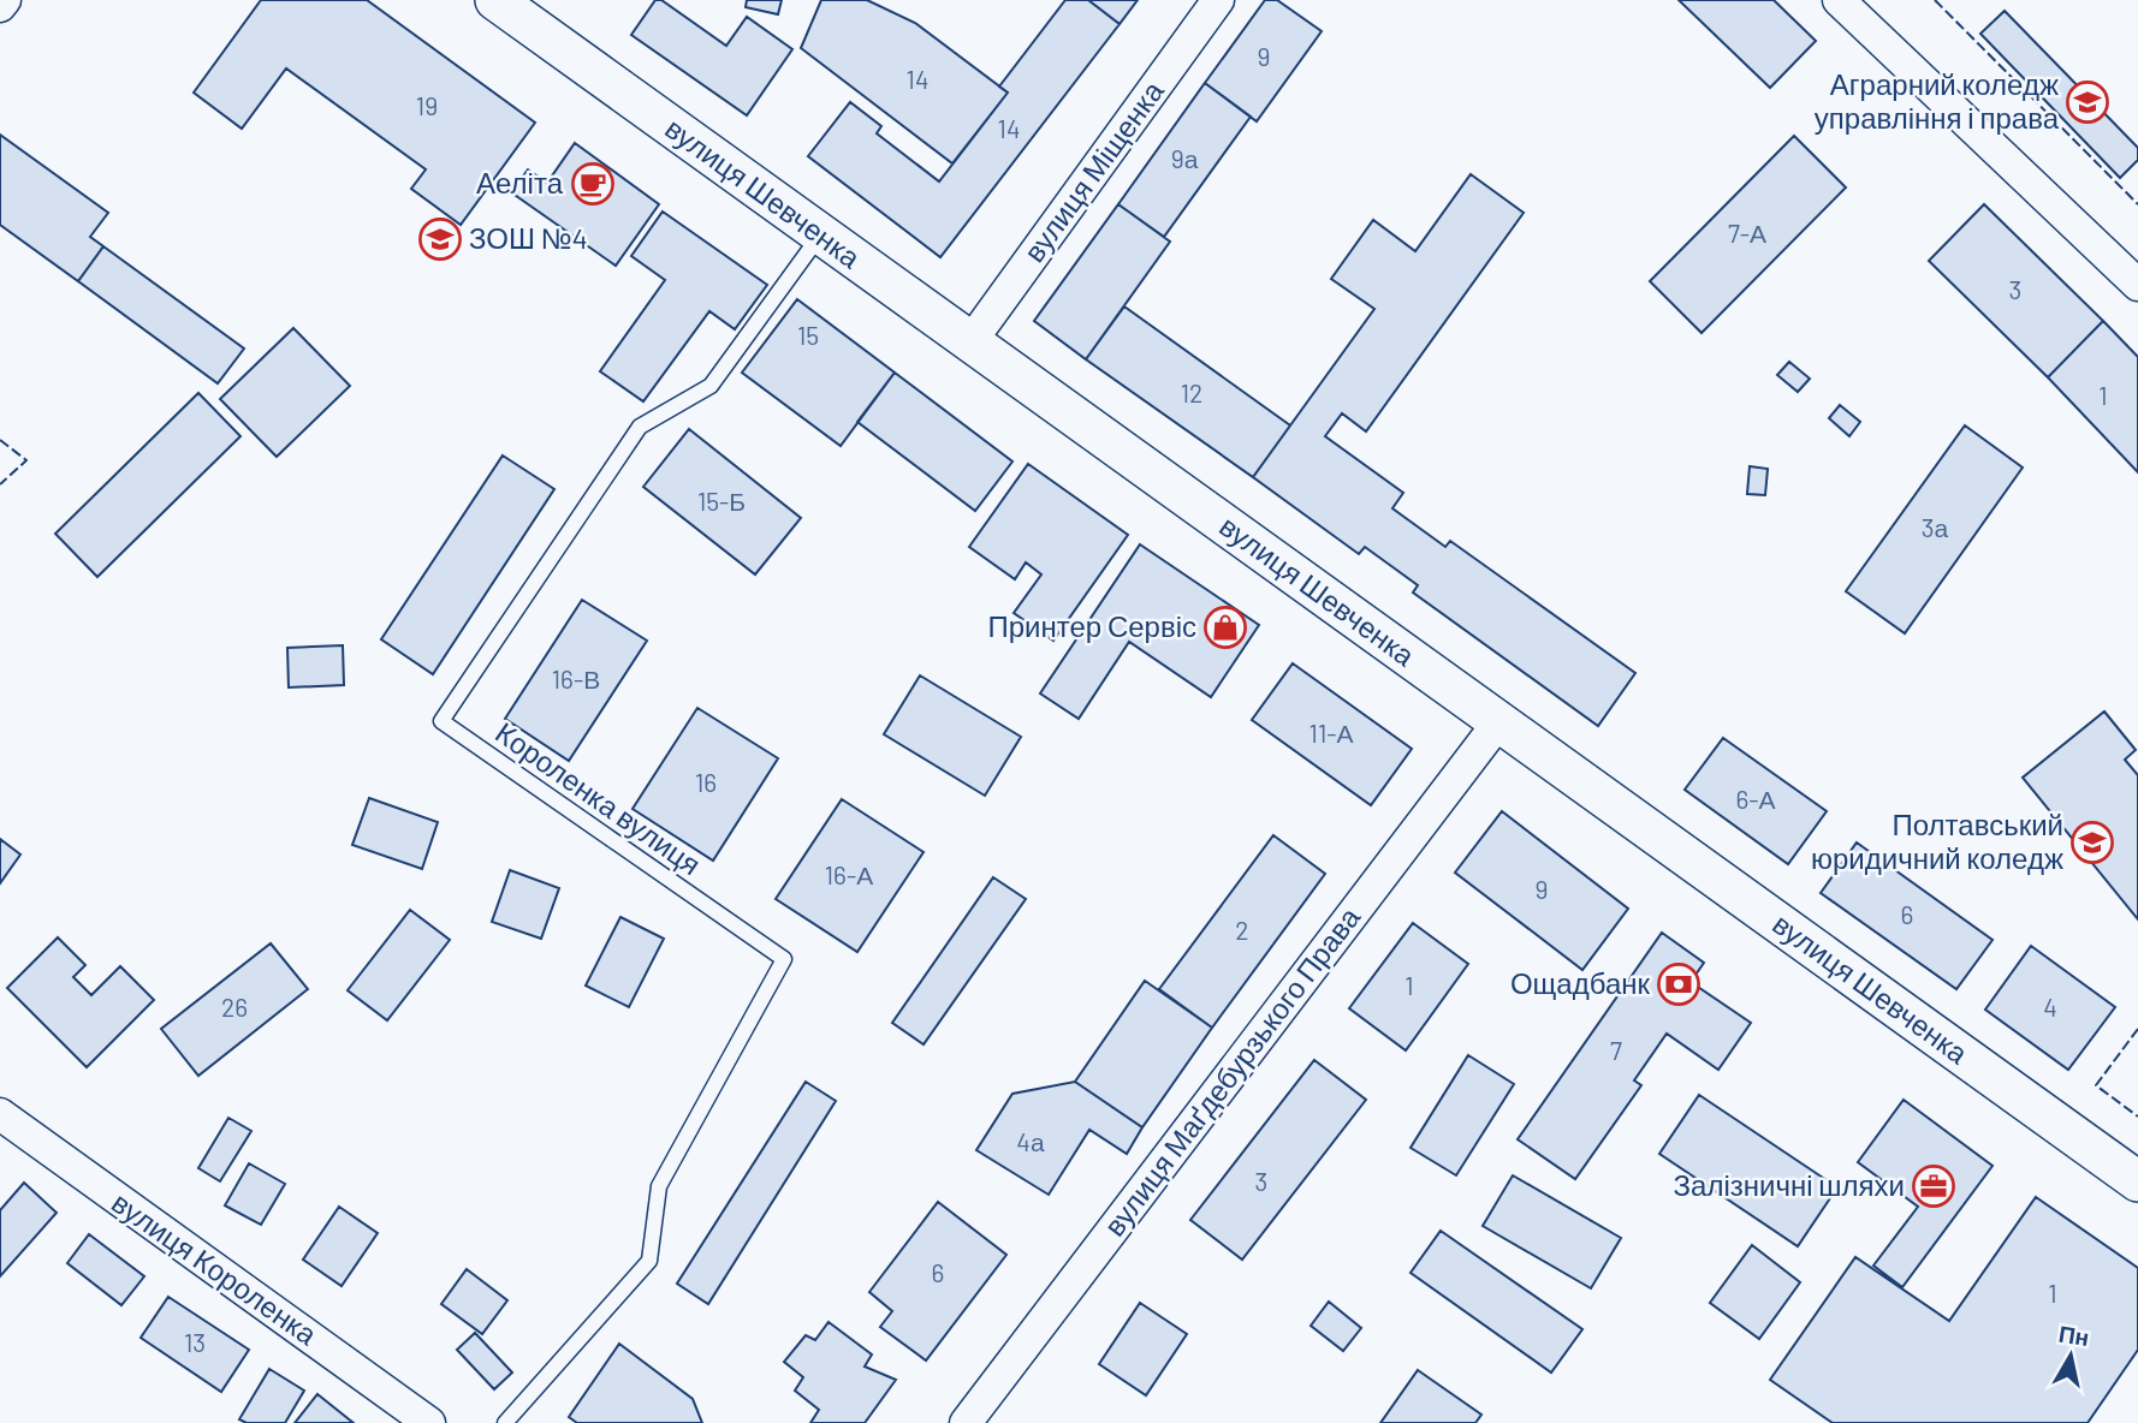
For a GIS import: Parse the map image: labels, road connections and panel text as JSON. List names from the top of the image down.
{
  "streets": {
    "street": [
      "вулиця Міщенка",
      "вулиця Шевченка",
      "вулиця Маґдебурзького Права",
      "вулиця Короленка"
    ],
    "lane": ["Короленка вулиця"]
  },
  "crossings": [
    ["вулиця Міщенка", "вулиця Шевченка"],
    ["вулиця Шевченка", "Короленка вулиця"],
    ["вулиця Шевченка", "вулиця Маґдебурзького Права"]
  ],
  "places": {
    "school or university": ["Аграрний коледж управління і права", "ЗОШ №4", "Полтавський юридичний коледж"],
    "cafe": ["Аеліта"],
    "shop": ["Принтер Сервіс"],
    "bank": ["Ощадбанк"],
    "office": ["Залізничні шляхи"]
  },
  "house_numbers": [
    "9",
    "14",
    "19",
    "14",
    "9а",
    "7-А",
    "3",
    "15",
    "12",
    "1",
    "15-Б",
    "3а",
    "16-В",
    "11-А",
    "16",
    "6-А",
    "16-А",
    "9",
    "6",
    "2",
    "1",
    "26",
    "4",
    "7",
    "4а",
    "3",
    "6",
    "1",
    "13"
  ],
  "north": "top"
}
